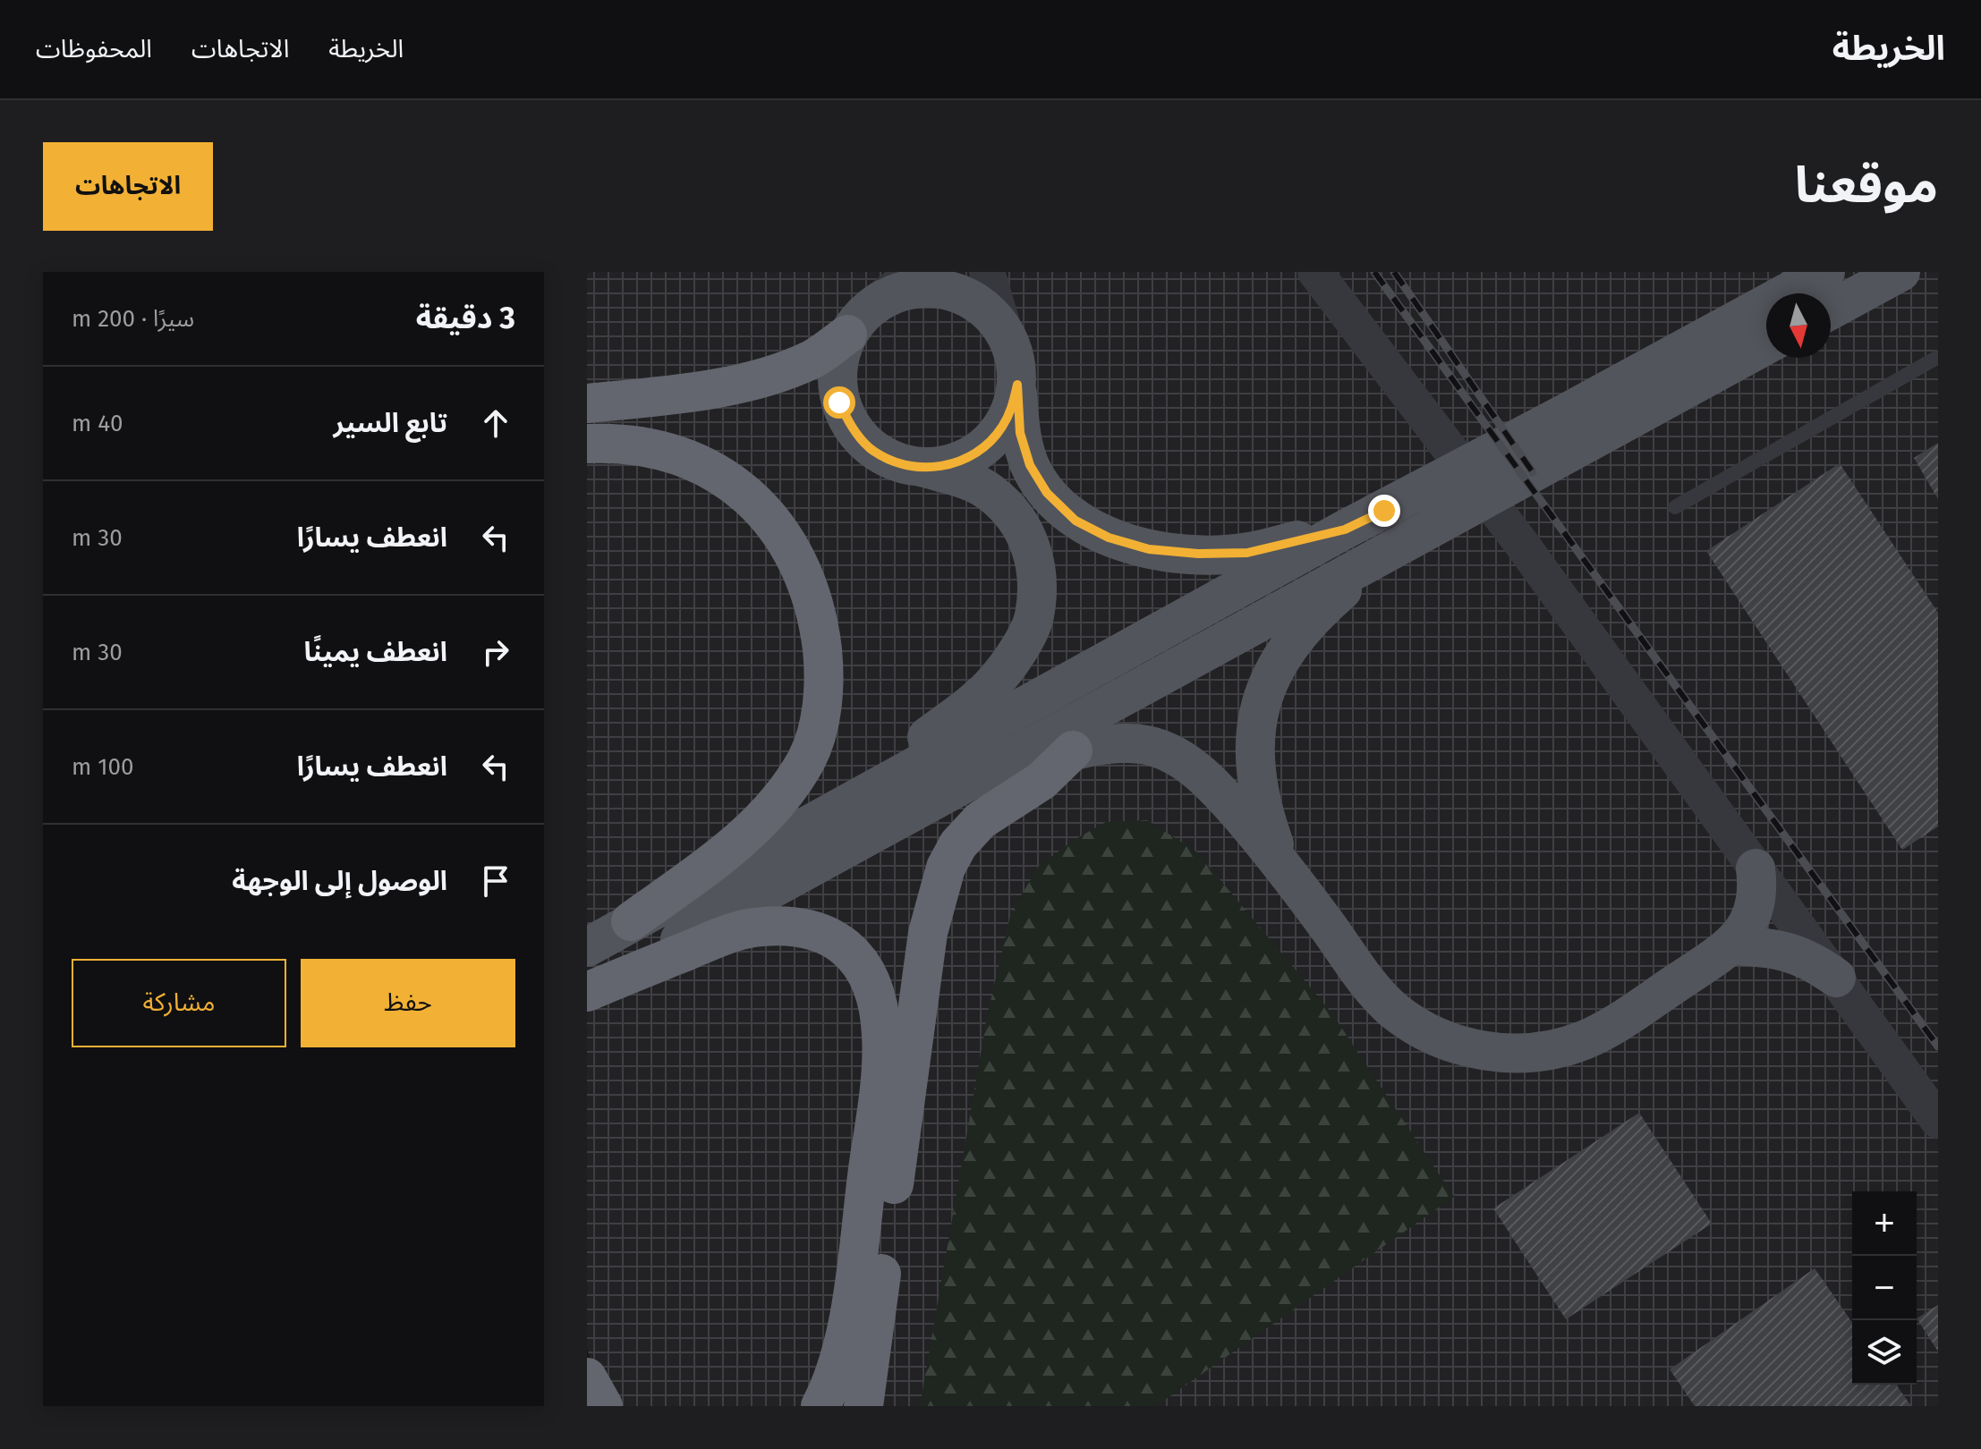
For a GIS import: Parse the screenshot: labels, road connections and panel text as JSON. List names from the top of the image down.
{
  "north": "bottom",
  "page": {
    "header": "الخريطة",
    "nav": ["الخريطة", "الاتجاهات", "المحفوظات"],
    "title": "موقعنا",
    "buttons": [
      "الاتجاهات",
      ["حفظ", "مشاركة"]
    ],
    "heading": ["3 دقيقة", "سيرًا · 200 m"],
    "list": [
      ["تابع السير", "40 m"],
      ["انعطف يسارًا", "30 m"],
      ["انعطف يمينًا", "30 m"],
      ["انعطف يسارًا", "100 m"],
      "الوصول إلى الوجهة"
    ],
    "map_buttons": ["+", "−"]
  }
}
